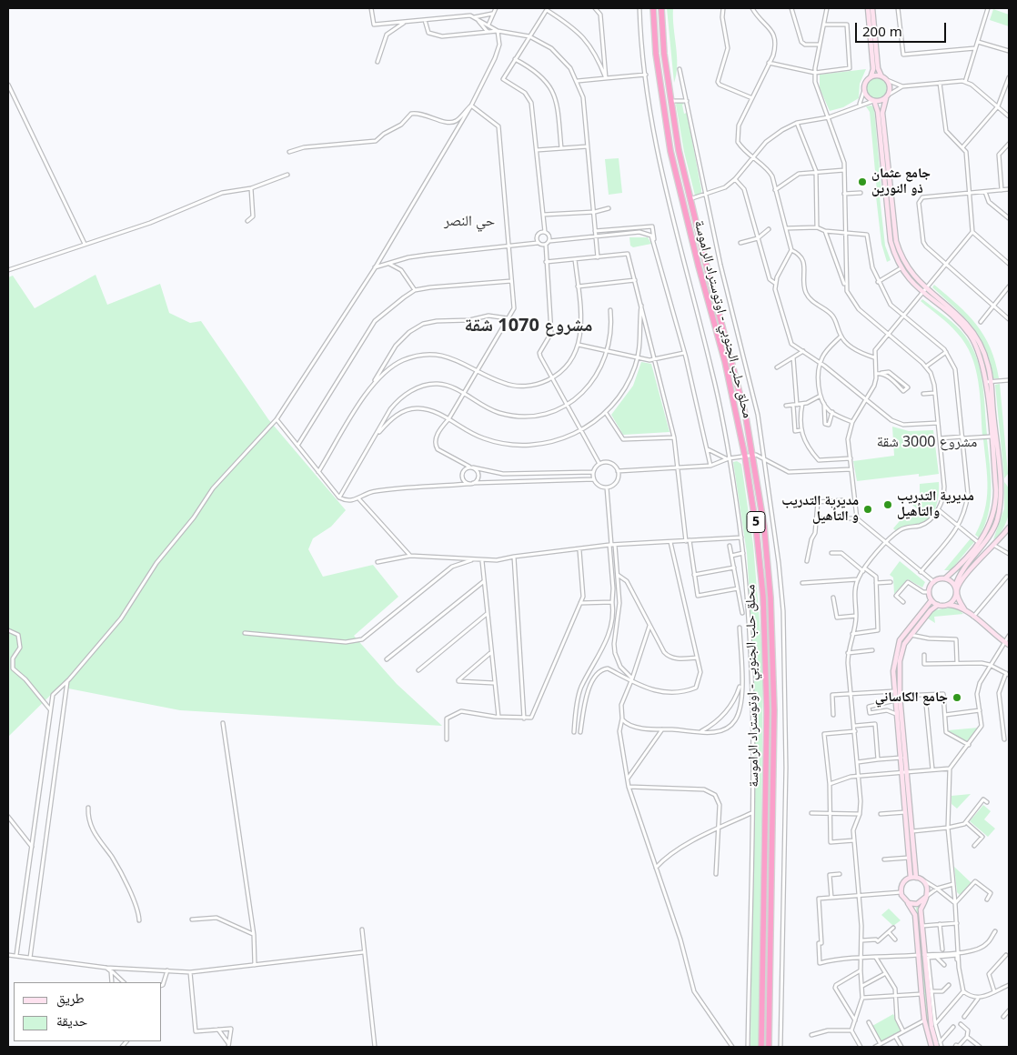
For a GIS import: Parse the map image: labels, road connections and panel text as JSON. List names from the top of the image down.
{
  "streets": {
    "highway": ["محلق حلب الجنوبي - اوتوستراد الراموسة", "5"]
  },
  "districts": ["حي النصر", "مشروع 1070 شقة", "مشروع 3000 شقة"],
  "places": [
    "جامع عثمان ذو النورين",
    "مديرية التدريب والتأهيل",
    "مديرية التدريب و التأهيل",
    "جامع الكاساني"
  ],
  "legend": ["طريق", "حديقة"],
  "scale_bar": "200 m"
}
